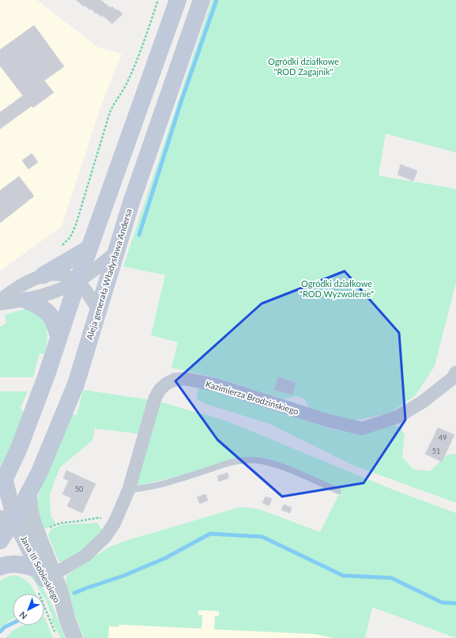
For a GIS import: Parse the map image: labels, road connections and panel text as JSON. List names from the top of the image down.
{
  "streets": {
    "main road": ["Aleja generała Władysława Andersa"],
    "street": ["Kazimierza Brodzińskiego", "Jana III Sobieskiego"]
  },
  "crossings": [
    ["Aleja generała Władysława Andersa", "Jana III Sobieskiego"],
    ["Kazimierza Brodzińskiego", "Jana III Sobieskiego"]
  ],
  "parks": ["Ogródki działkowe \"ROD Zagajnik\"", "Ogródki działkowe \"ROD Wyzwolenie\""],
  "house_numbers": ["49", "51", "50"],
  "north": "bottom left"
}
